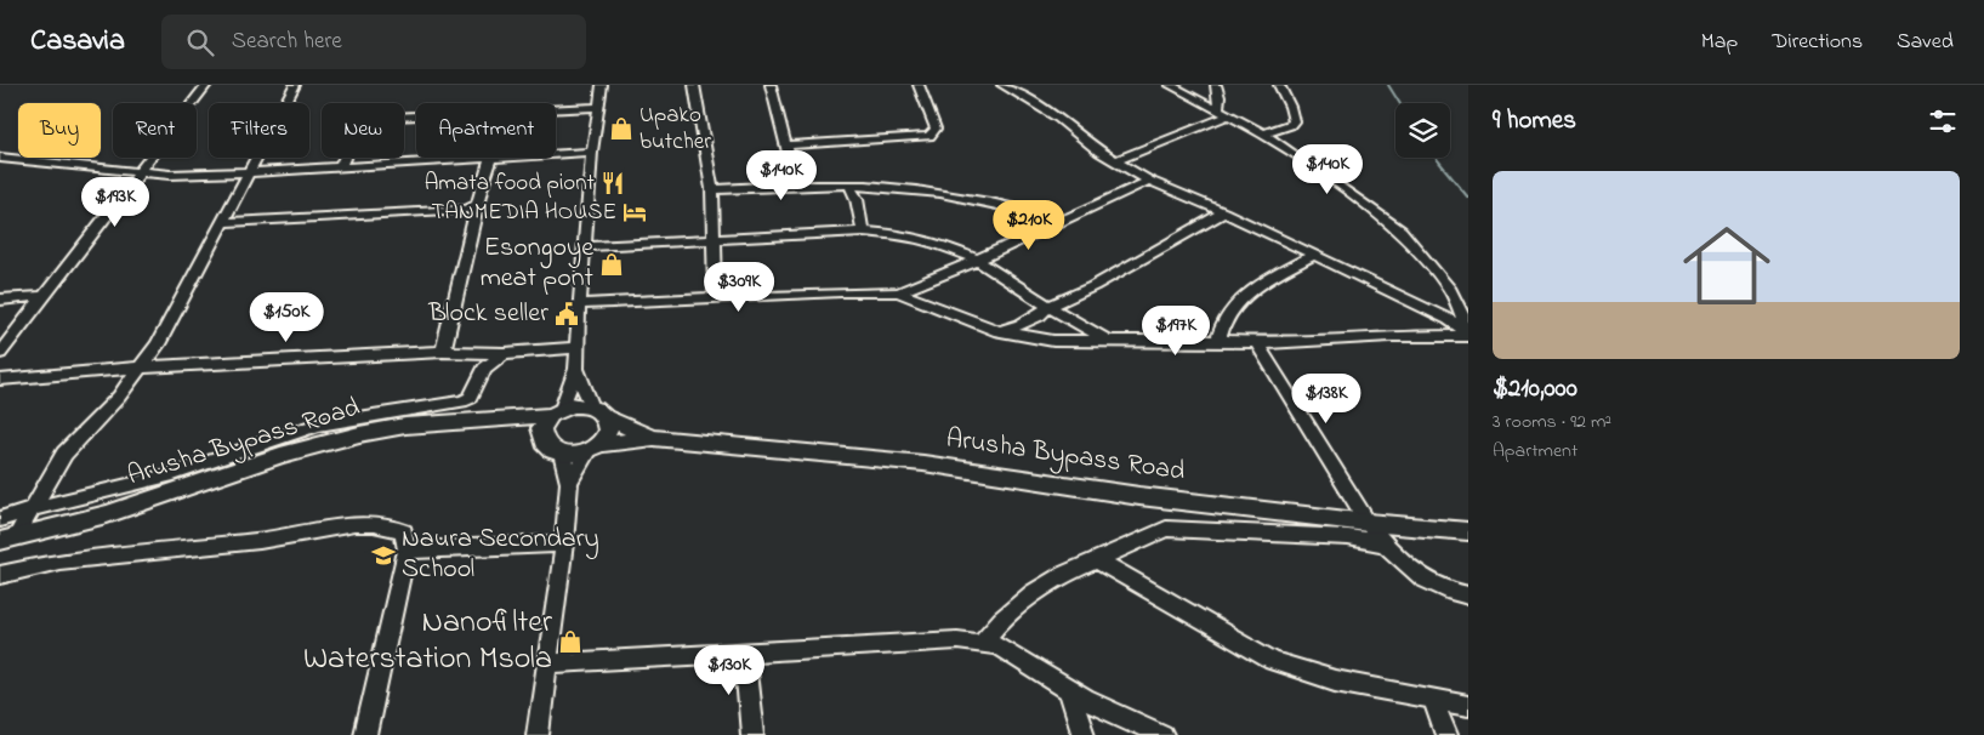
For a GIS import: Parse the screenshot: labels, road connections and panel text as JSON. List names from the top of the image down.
{
  "streets": {
    "main road": ["Arusha Bypass Road"]
  },
  "places": {
    "shop": ["Upako butcher", "Esongoye meat pont", "Nanofilter Waterstation Msola"],
    "restaurant": ["Amata food piont"],
    "hotel": ["TANMEDIA HOUSE"],
    "public building": ["Block seller"],
    "school or university": ["Naura Secondary School"]
  },
  "page": {
    "header": "Casavia",
    "search": "Search here",
    "nav": ["Map", "Directions", "Saved"],
    "heading": "9 homes",
    "chip": [
      "Buy",
      "Rent",
      "Filters",
      "New",
      "Apartment"
    ],
    "price": [
      "$140K",
      "$140K",
      "$193K",
      "$210K",
      "$309K",
      "$150K",
      "$197K",
      "$138K",
      "$130K"
    ],
    "list": [
      {
        "name": "$210,000",
        "note": "3 rooms · 92 m² · Apartment"
      }
    ]
  }
}
